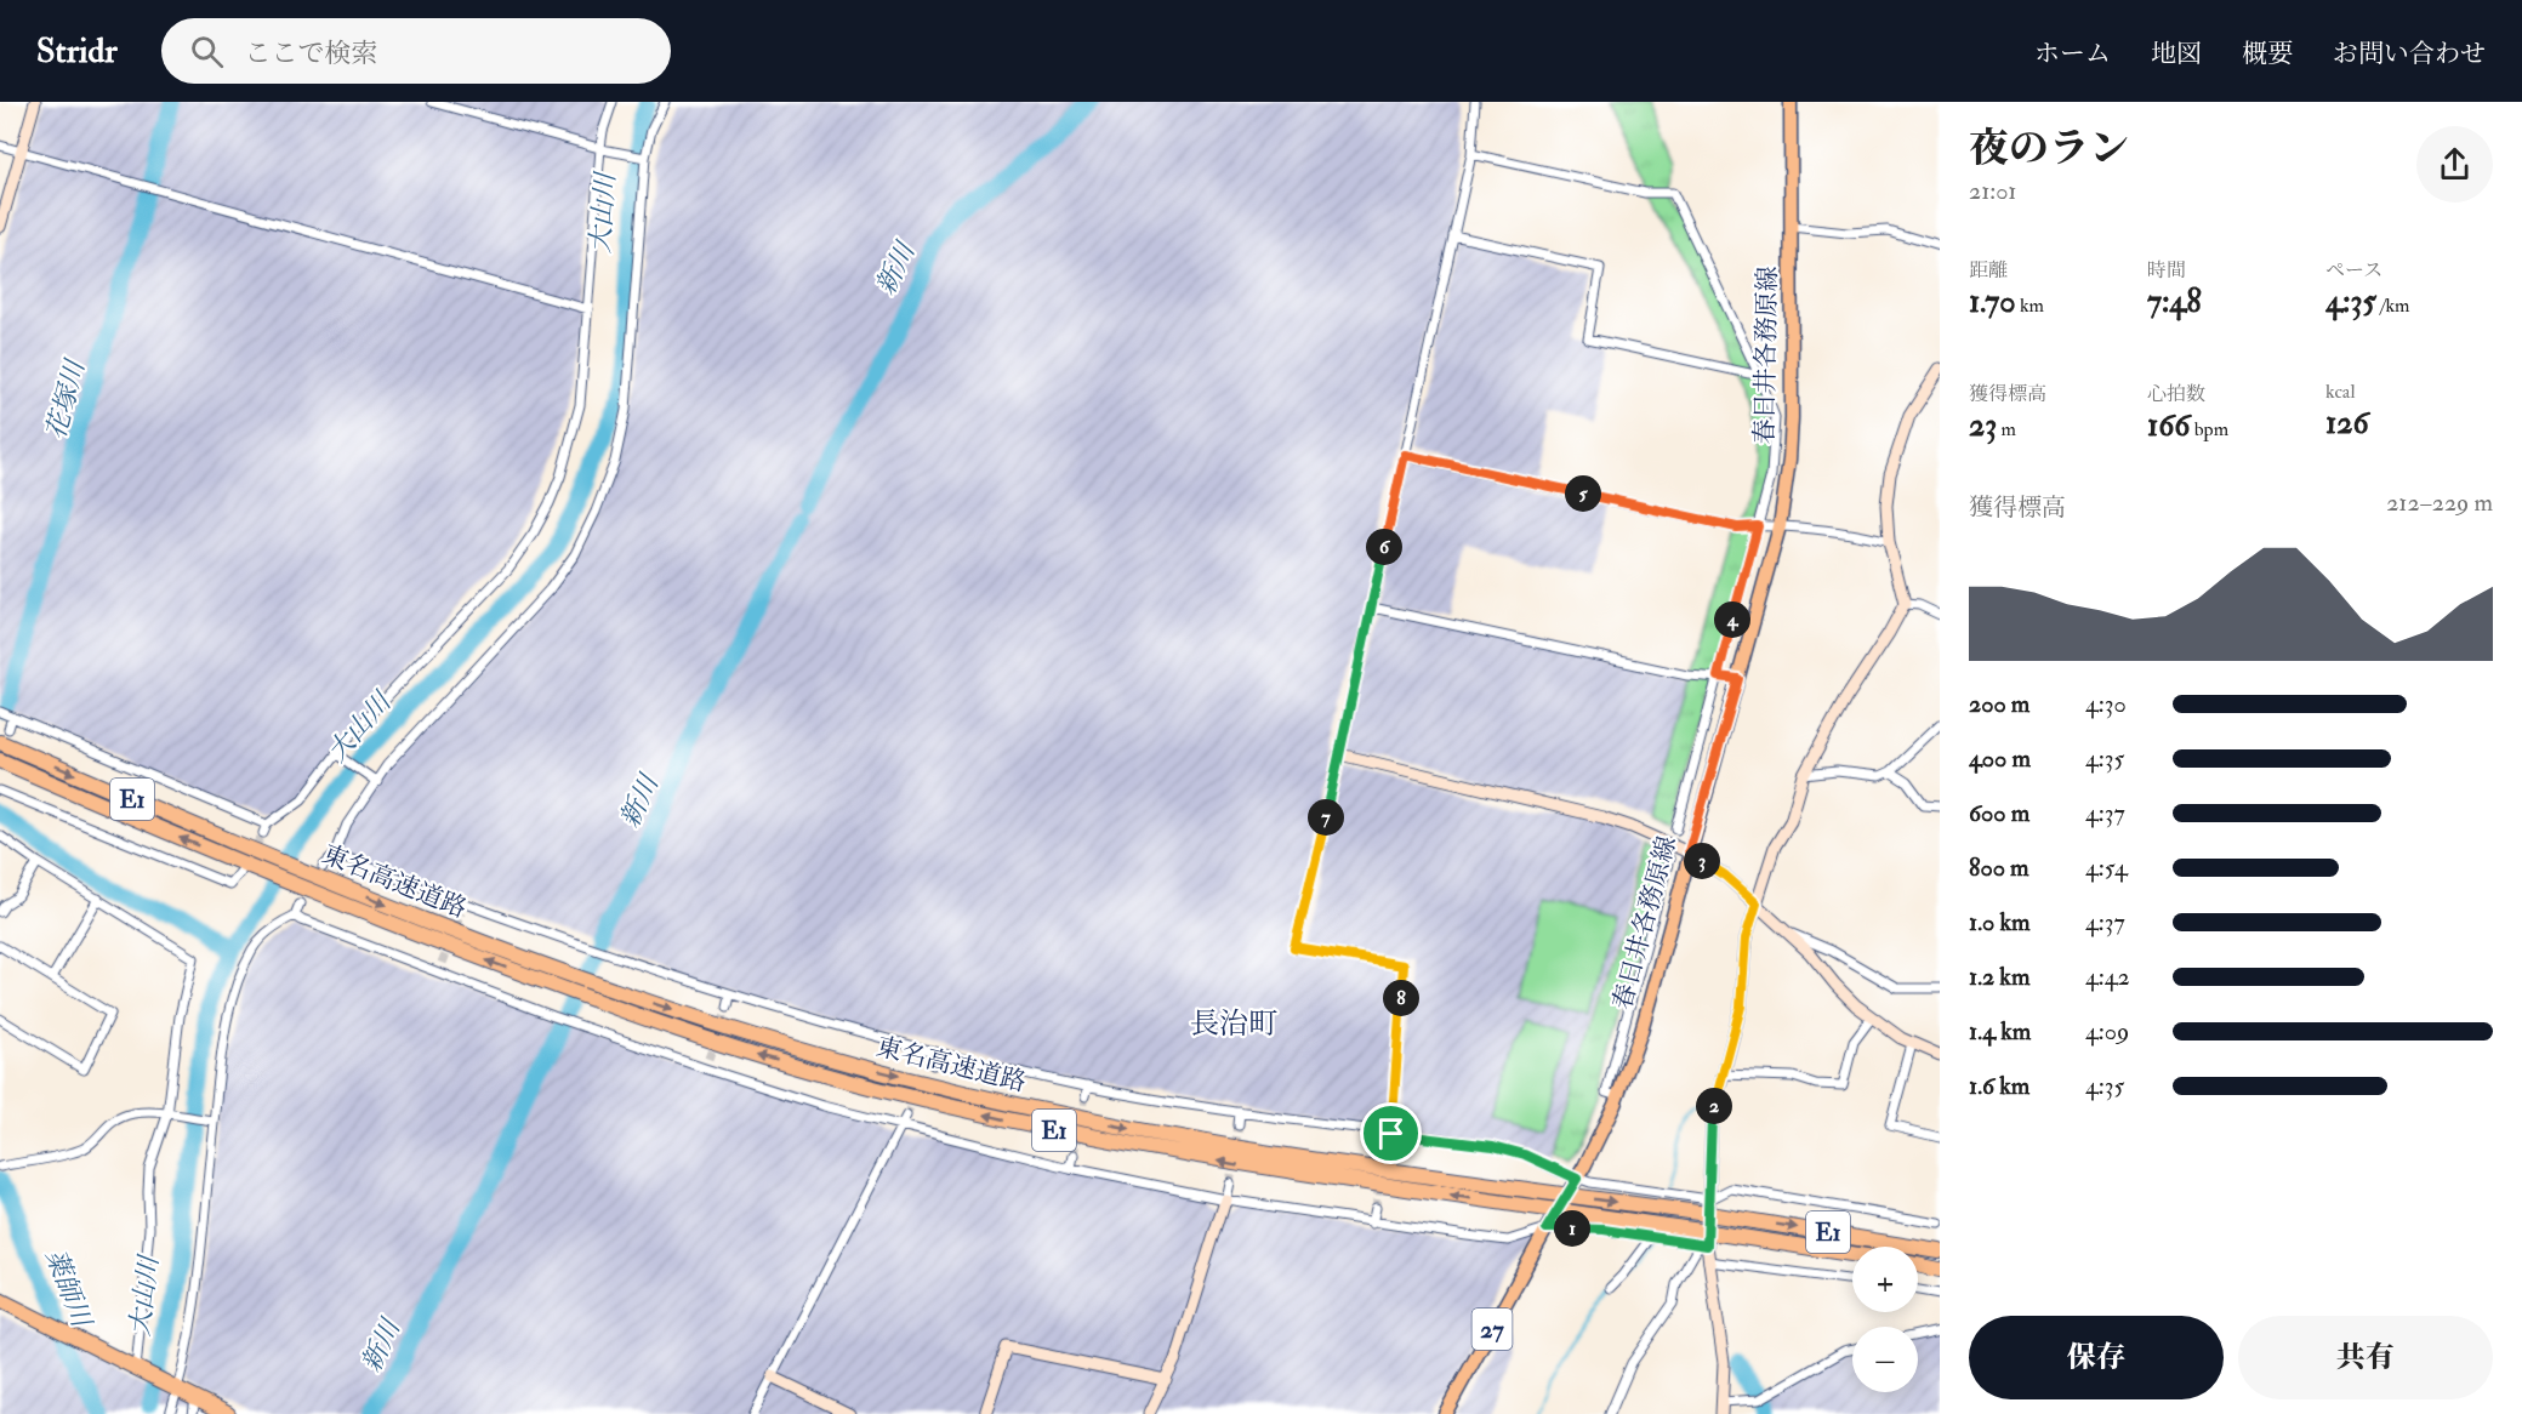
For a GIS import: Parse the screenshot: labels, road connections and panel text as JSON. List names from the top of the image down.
{
  "streets": {
    "highway": ["E1", "東名高速道路"],
    "main road": ["春日井各務原線", "27"]
  },
  "districts": ["長治町"],
  "water": [
    "大山川",
    "新川",
    "花塚川",
    "薬師川"
  ],
  "page": {
    "header": "Stridr",
    "search": "ここで検索",
    "nav": [
      "ホーム",
      "地図",
      "概要",
      "お問い合わせ"
    ],
    "heading": ["夜のラン", "21:01"],
    "stats": [
      ["距離", "1.70 km"],
      ["時間", "7:48"],
      ["ペース", "4:35 /km"],
      ["獲得標高", "23 m"],
      ["心拍数", "166 bpm"],
      ["kcal", "126"]
    ],
    "chart": ["獲得標高", "212–229 m"],
    "pins": [
      "5",
      "6",
      "4",
      "7",
      "3",
      "8",
      "2",
      "1"
    ],
    "list": [
      {
        "name": "200 m",
        "note": "4:30"
      },
      {
        "name": "400 m",
        "note": "4:35"
      },
      {
        "name": "600 m",
        "note": "4:37"
      },
      {
        "name": "800 m",
        "note": "4:54"
      },
      {
        "name": "1.0 km",
        "note": "4:37"
      },
      {
        "name": "1.2 km",
        "note": "4:42"
      },
      {
        "name": "1.4 km",
        "note": "4:09"
      },
      {
        "name": "1.6 km",
        "note": "4:35"
      }
    ],
    "map_buttons": ["+", "−"],
    "buttons": ["保存", "共有"]
  }
}
